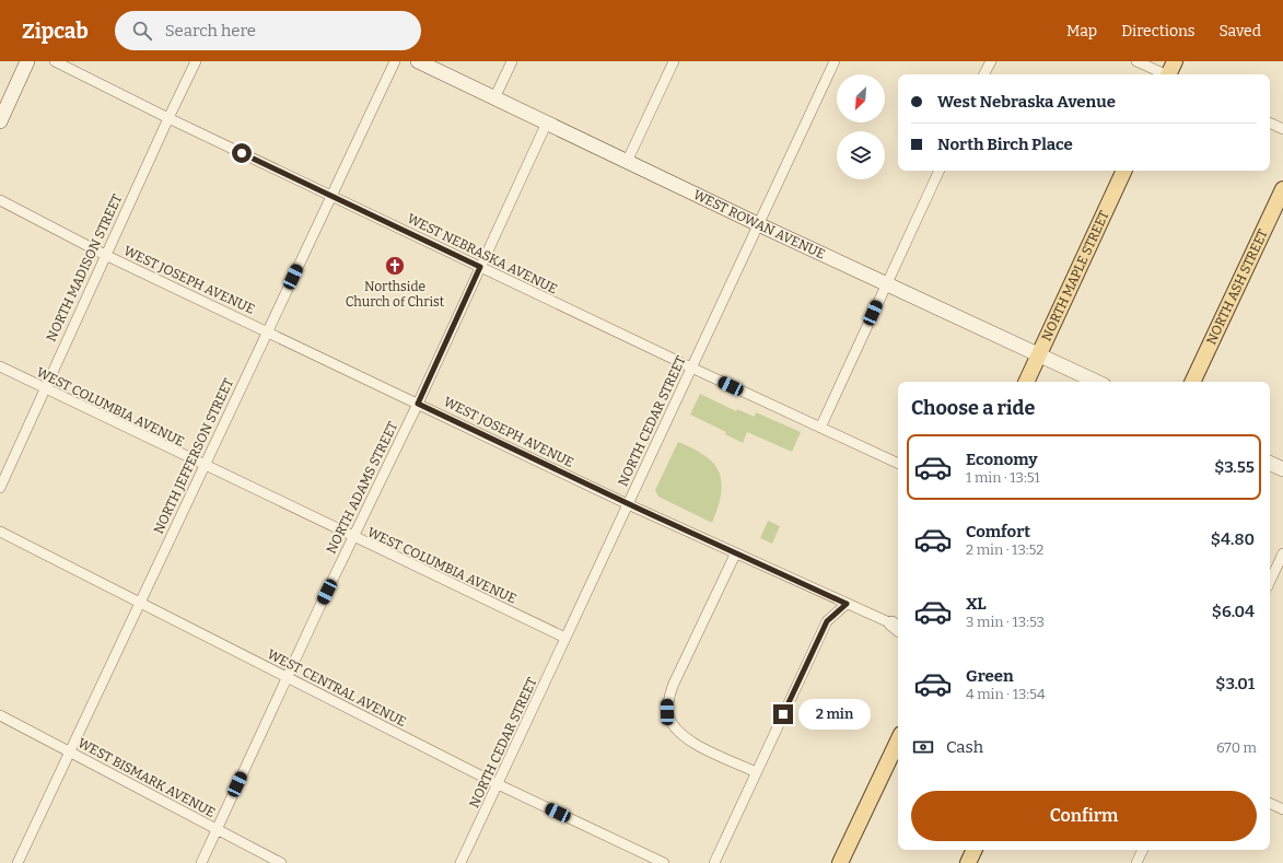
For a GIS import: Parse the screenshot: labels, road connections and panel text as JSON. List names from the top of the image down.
{
  "streets": {
    "main road": ["NORTH MAPLE STREET", "NORTH ASH STREET"],
    "street": [
      "WEST ROWAN AVENUE",
      "WEST NEBRASKA AVENUE",
      "NORTH MADISON STREET",
      "WEST JOSEPH AVENUE",
      "WEST COLUMBIA AVENUE",
      "NORTH CEDAR STREET",
      "NORTH JEFFERSON STREET",
      "NORTH ADAMS STREET",
      "WEST CENTRAL AVENUE",
      "WEST BISMARK AVENUE"
    ]
  },
  "crossings": [
    ["WEST ROWAN AVENUE", "NORTH MAPLE STREET"],
    ["WEST ROWAN AVENUE", "NORTH CEDAR STREET"],
    ["WEST ROWAN AVENUE", "NORTH ADAMS STREET"],
    ["WEST NEBRASKA AVENUE", "NORTH MADISON STREET"],
    ["WEST NEBRASKA AVENUE", "NORTH CEDAR STREET"],
    ["WEST NEBRASKA AVENUE", "NORTH JEFFERSON STREET"],
    ["WEST NEBRASKA AVENUE", "NORTH ADAMS STREET"],
    ["NORTH MADISON STREET", "WEST JOSEPH AVENUE"],
    ["NORTH MADISON STREET", "WEST COLUMBIA AVENUE"],
    ["WEST JOSEPH AVENUE", "NORTH CEDAR STREET"],
    ["WEST JOSEPH AVENUE", "NORTH JEFFERSON STREET"],
    ["WEST JOSEPH AVENUE", "NORTH ADAMS STREET"],
    ["WEST COLUMBIA AVENUE", "NORTH CEDAR STREET"],
    ["WEST COLUMBIA AVENUE", "NORTH JEFFERSON STREET"],
    ["WEST COLUMBIA AVENUE", "NORTH ADAMS STREET"],
    ["NORTH CEDAR STREET", "WEST CENTRAL AVENUE"],
    ["NORTH JEFFERSON STREET", "WEST CENTRAL AVENUE"],
    ["NORTH JEFFERSON STREET", "WEST BISMARK AVENUE"],
    ["NORTH ADAMS STREET", "WEST CENTRAL AVENUE"],
    ["NORTH ADAMS STREET", "WEST BISMARK AVENUE"]
  ],
  "places": {
    "church": ["Northside Church of Christ"]
  },
  "north": "bottom left",
  "page": {
    "header": "Zipcab",
    "search": "Search here",
    "nav": ["Map", "Directions", "Saved"],
    "banner": ["West Nebraska Avenue", "North Birch Place"],
    "heading": "Choose a ride",
    "list": [
      {
        "name": "Economy",
        "note": "1 min · 13:51",
        "value": "$3.55"
      },
      {
        "name": "Comfort",
        "note": "2 min · 13:52",
        "value": "$4.80"
      },
      {
        "name": "XL",
        "note": "3 min · 13:53",
        "value": "$6.04"
      },
      {
        "name": "Green",
        "note": "4 min · 13:54",
        "value": "$3.01"
      }
    ],
    "bubble": "2 min",
    "pay": ["Cash", "670 m"],
    "buttons": "Confirm"
  }
}
